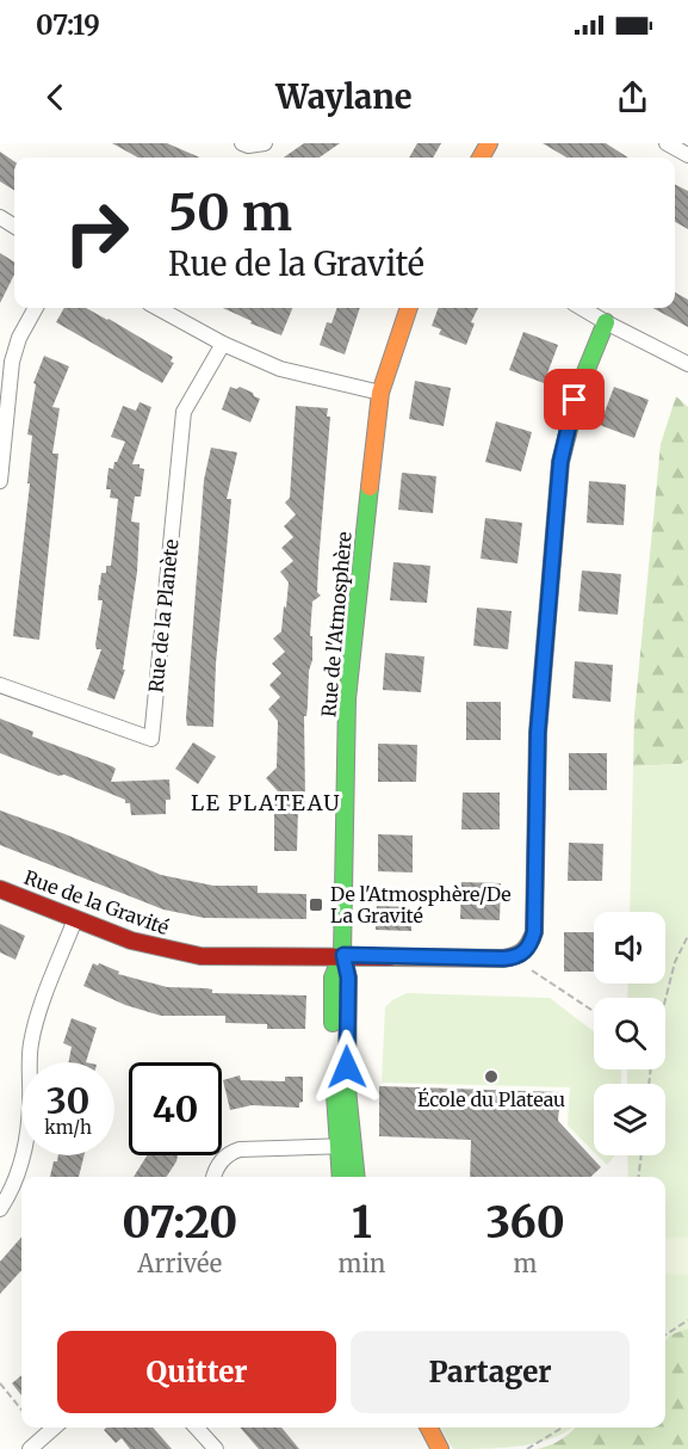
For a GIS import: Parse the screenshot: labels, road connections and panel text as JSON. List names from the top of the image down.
{
  "streets": {
    "street": ["Rue de la Planète", "Rue de l'Atmosphère", "Rue de la Gravité"]
  },
  "crossings": [
    ["Rue de l'Atmosphère", "Rue de la Gravité"]
  ],
  "districts": ["LE PLATEAU"],
  "places": {
    "transit": ["De l'Atmosphère/De La Gravité"],
    "other": ["École du Plateau"]
  },
  "page": {
    "status": "07:19",
    "header": "Waylane",
    "turn": ["50 m", "Rue de la Gravité"],
    "speed": "30 km/h",
    "limit": "40",
    "eta": [
      "07:20",
      "Arrivée",
      "1",
      "min",
      "360",
      "m"
    ],
    "buttons": ["Quitter", "Partager"]
  }
}
